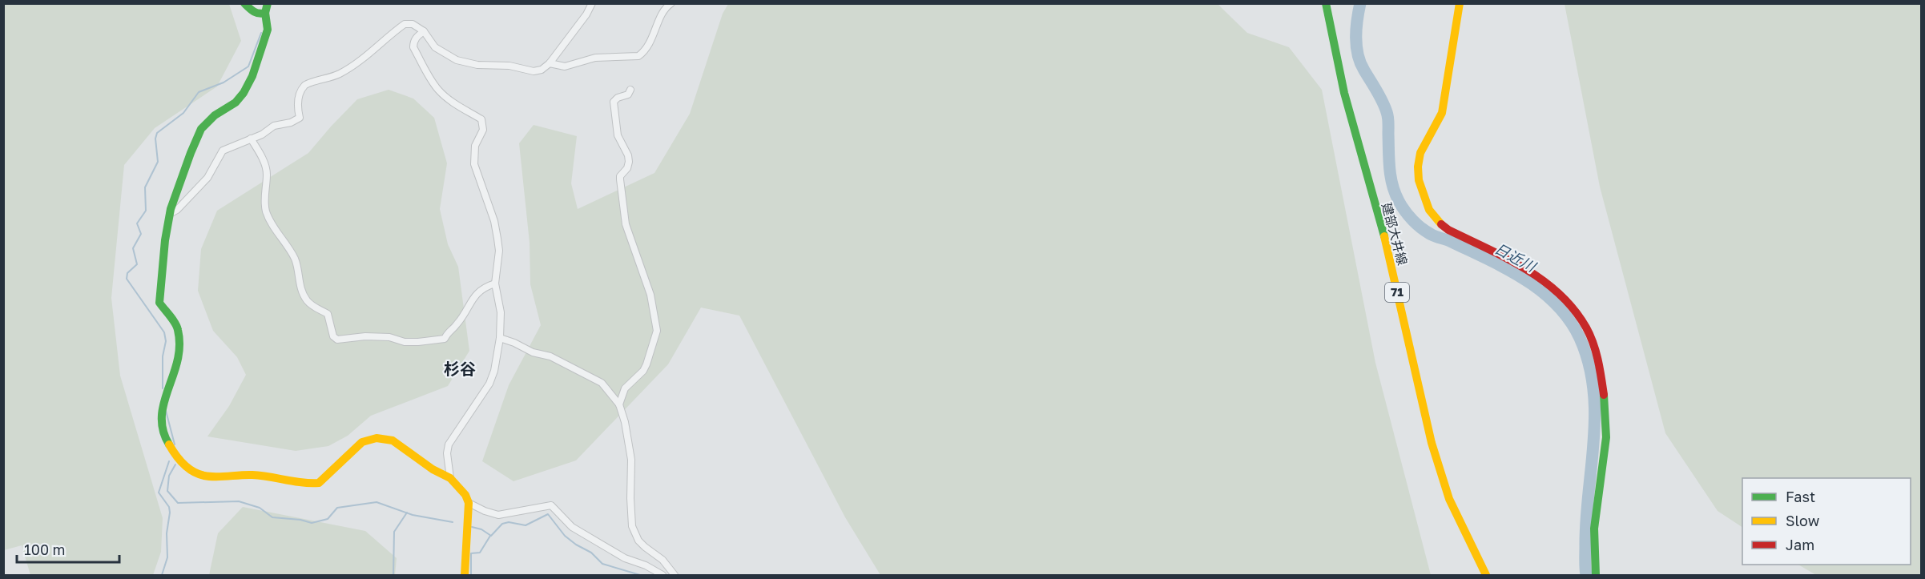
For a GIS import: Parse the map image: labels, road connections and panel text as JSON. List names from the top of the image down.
{
  "streets": {
    "street": ["建部大井線", "71"]
  },
  "districts": ["杉谷"],
  "water": ["日近川"],
  "legend": ["Fast", "Slow", "Jam"],
  "scale_bar": "100 m"
}
